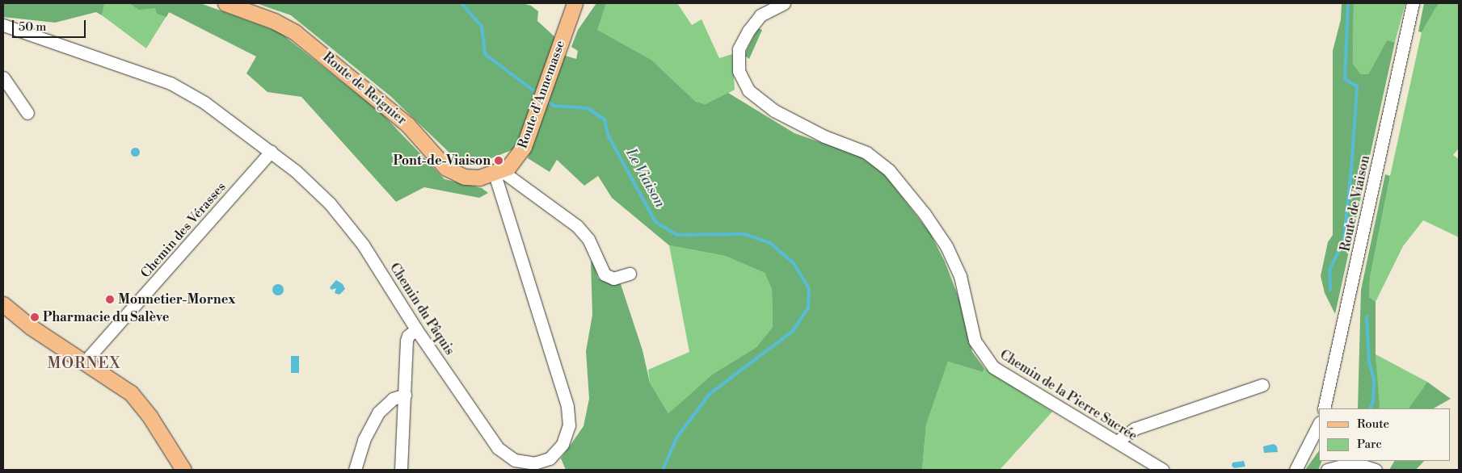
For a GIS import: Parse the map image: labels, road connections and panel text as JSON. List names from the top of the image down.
{
  "streets": {
    "main road": ["Route de Reignier", "Route d'Annemasse"],
    "street": [
      "Route de Viaison",
      "Chemin des Vérasses",
      "Chemin du Pâquis",
      "Chemin de la Pierre Sucrée"
    ]
  },
  "crossings": [
    ["Route de Reignier", "Route d'Annemasse"],
    ["Route de Reignier", "Chemin du Pâquis"],
    ["Route d'Annemasse", "Chemin du Pâquis"],
    ["Chemin des Vérasses", "Chemin du Pâquis"]
  ],
  "districts": ["MORNEX"],
  "water": ["Le Viaison"],
  "places": ["Pont-de-Viaison", "Monnetier-Mornex", "Pharmacie du Salève"],
  "legend": ["Route", "Parc"],
  "scale_bar": "50 m"
}
